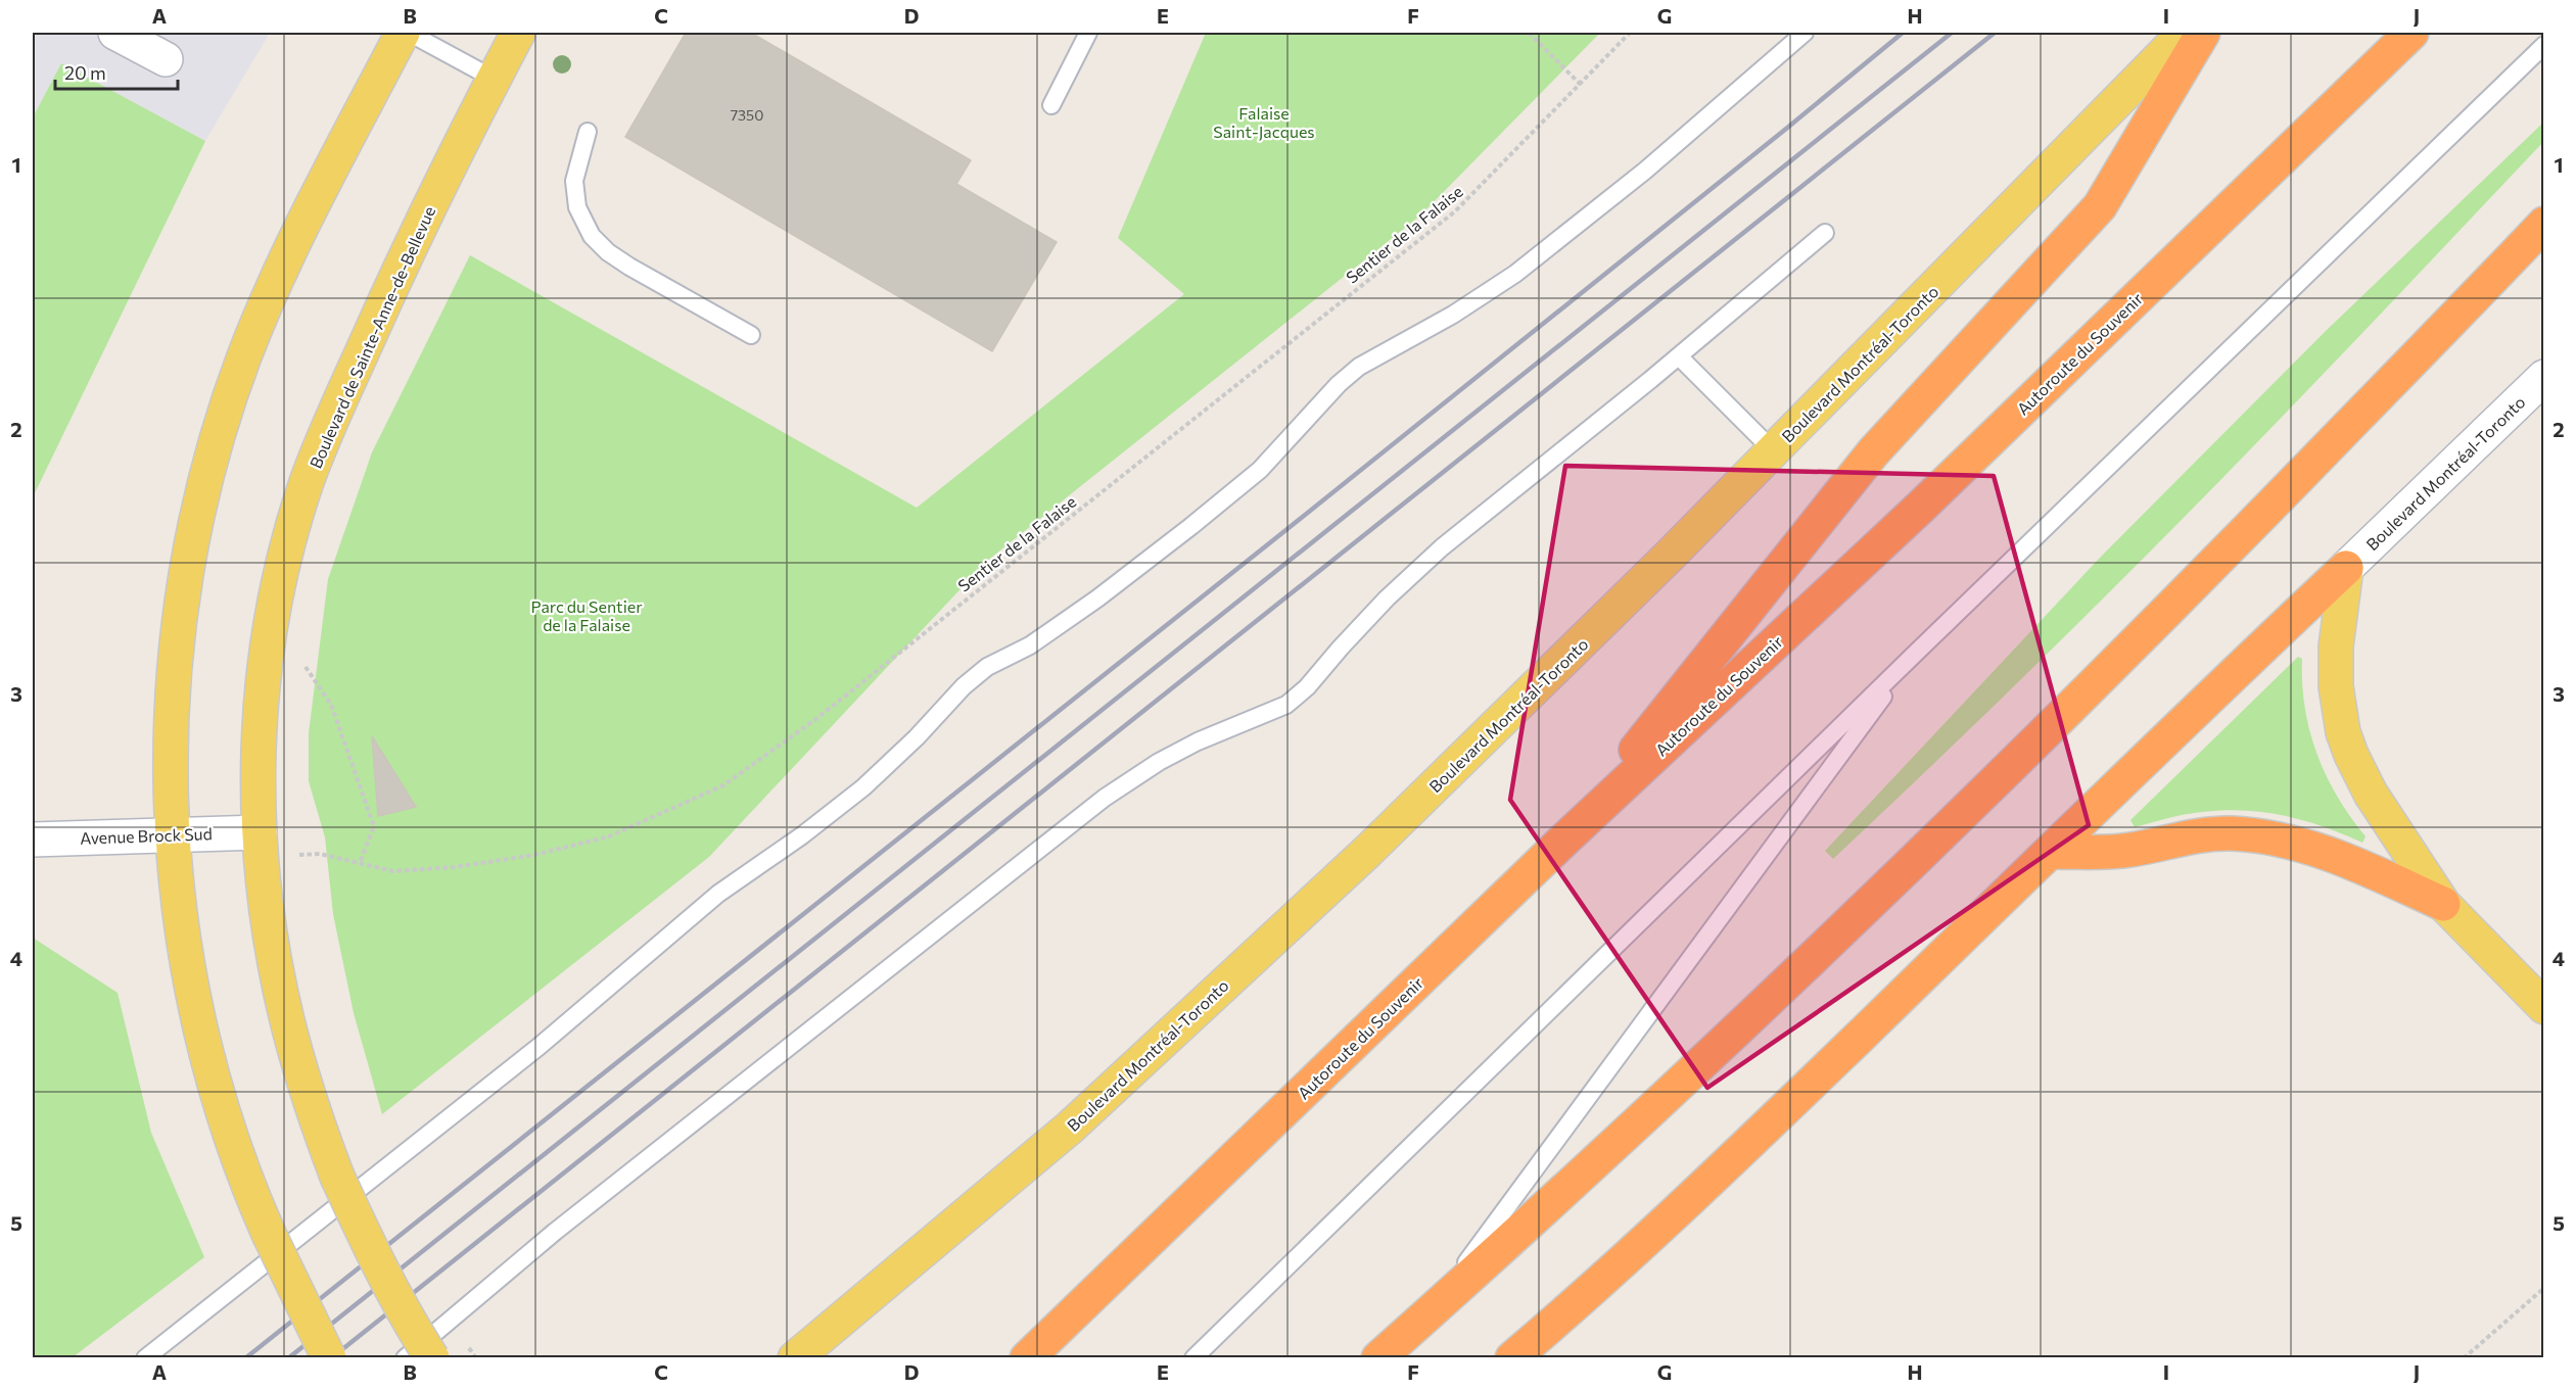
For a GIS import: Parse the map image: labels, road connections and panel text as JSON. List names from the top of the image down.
{
  "streets": {
    "highway": ["Autoroute du Souvenir"],
    "main road": ["Boulevard de Sainte-Anne-de-Bellevue", "Boulevard Montréal-Toronto"],
    "street": ["Avenue Brock Sud"],
    "path": ["Sentier de la Falaise"]
  },
  "crossings": [
    ["Boulevard de Sainte-Anne-de-Bellevue", "Avenue Brock Sud"]
  ],
  "parks": ["Falaise Saint-Jacques", "Parc du Sentier de la Falaise"],
  "house_numbers": ["7350"],
  "scale_bar": "20 m",
  "grid": {
    "columns": [
      "A",
      "B",
      "C",
      "D",
      "E",
      "F",
      "G",
      "H",
      "I",
      "J"
    ],
    "rows": [
      "1",
      "2",
      "3",
      "4",
      "5"
    ]
  }
}
